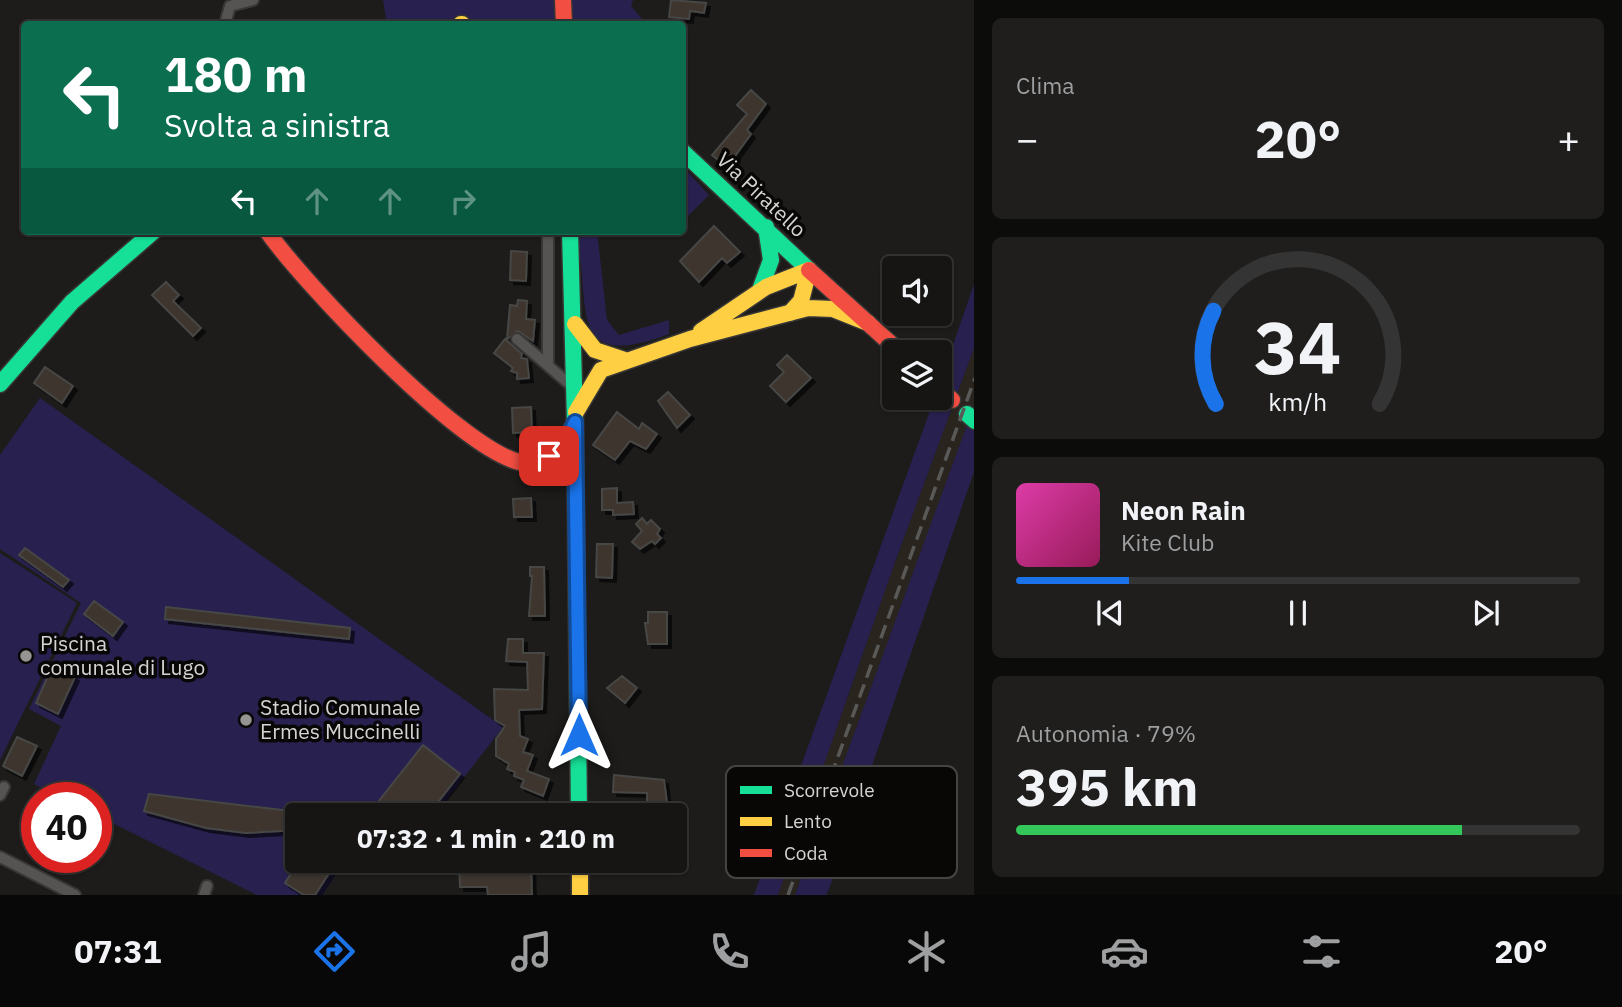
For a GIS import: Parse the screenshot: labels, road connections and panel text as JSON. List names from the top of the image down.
{
  "streets": {
    "main road": ["Via Piratello"]
  },
  "places": ["Piscina comunale di Lugo", "Stadio Comunale Ermes Muccinelli"],
  "legend": ["Scorrevole", "Lento", "Coda"],
  "page": {
    "tile": [
      "Clima",
      ["Autonomia · 79%", "395 km"]
    ],
    "turn": ["180 m", "Svolta a sinistra"],
    "heat": ["−", "20°", "+"],
    "song": ["Neon Rain", "Kite Club"],
    "limit": "40",
    "trip": "07:32 · 1 min · 210 m",
    "tabs": ["07:31", "20°"],
    "gauge": ["34", "km/h"]
  }
}
